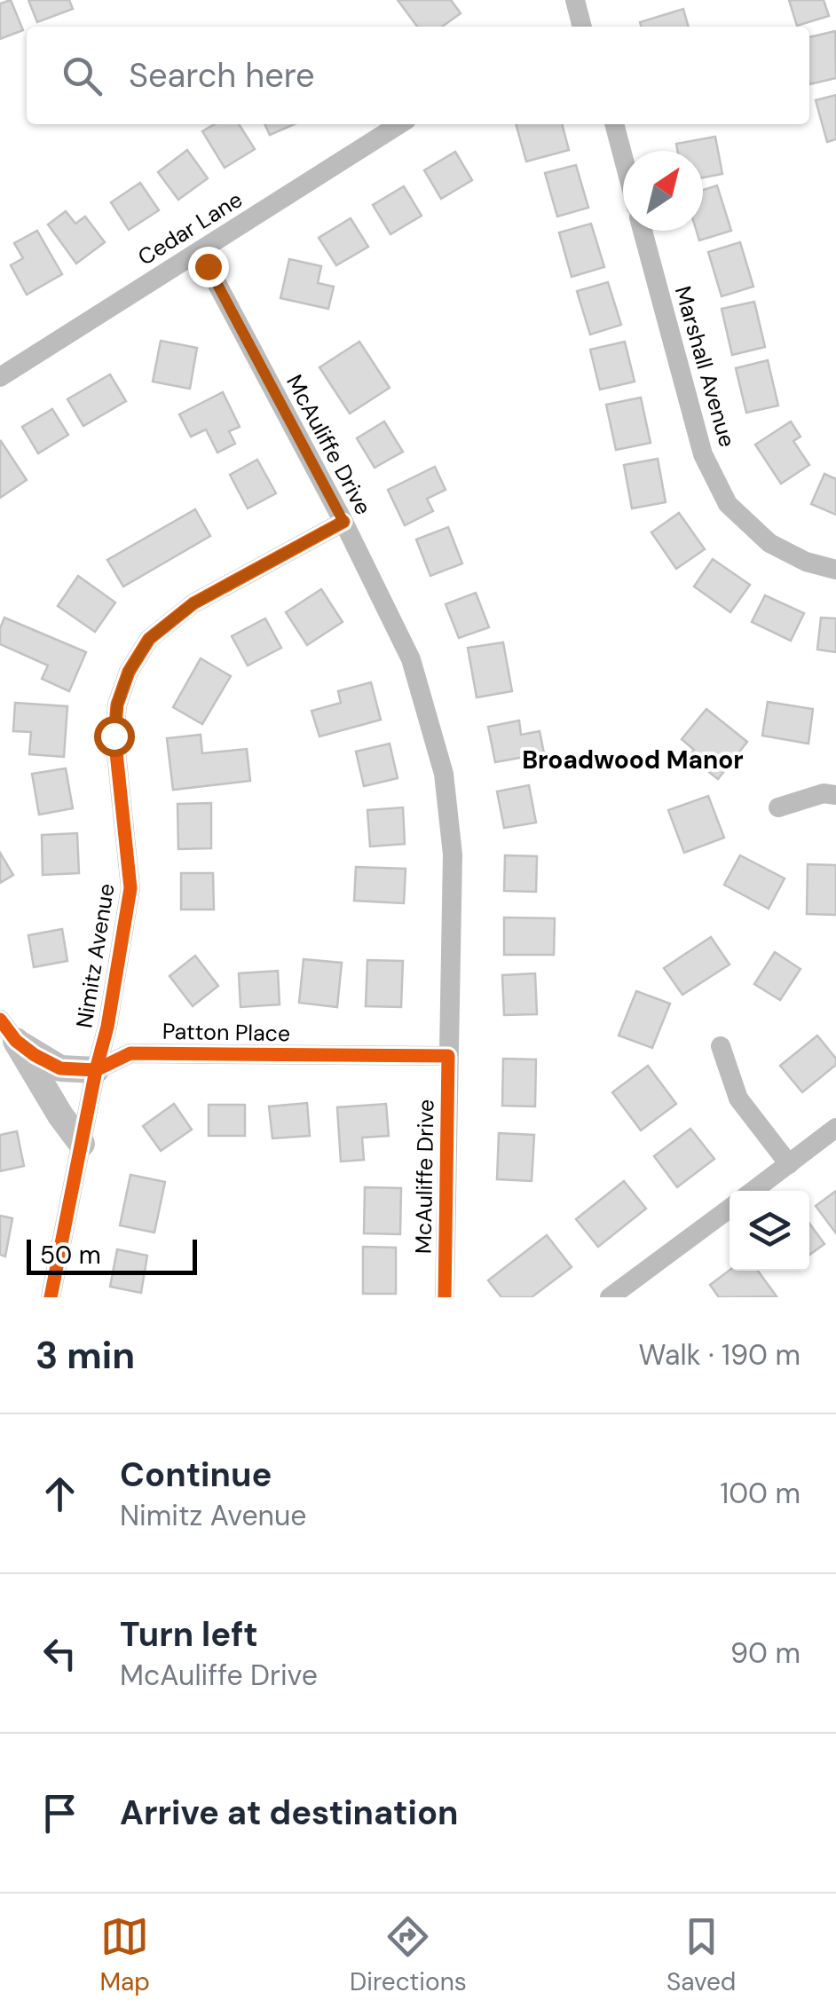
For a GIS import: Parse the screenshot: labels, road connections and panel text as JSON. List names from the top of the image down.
{
  "streets": {
    "street": [
      "Cedar Lane",
      "Marshall Avenue",
      "McAuliffe Drive",
      "Nimitz Avenue",
      "Patton Place"
    ]
  },
  "crossings": [
    ["Cedar Lane", "McAuliffe Drive"],
    ["McAuliffe Drive", "Nimitz Avenue"],
    ["McAuliffe Drive", "Patton Place"],
    ["Nimitz Avenue", "Patton Place"]
  ],
  "districts": ["Broadwood Manor"],
  "scale_bar": "50 m",
  "north": "top right",
  "page": {
    "search": "Search here",
    "scale": "50 m",
    "heading": ["3 min", "Walk · 190 m"],
    "list": [
      ["Continue", "Nimitz Avenue", "100 m"],
      ["Turn left", "McAuliffe Drive", "90 m"],
      "Arrive at destination"
    ],
    "nav": ["Map", "Directions", "Saved"]
  }
}
